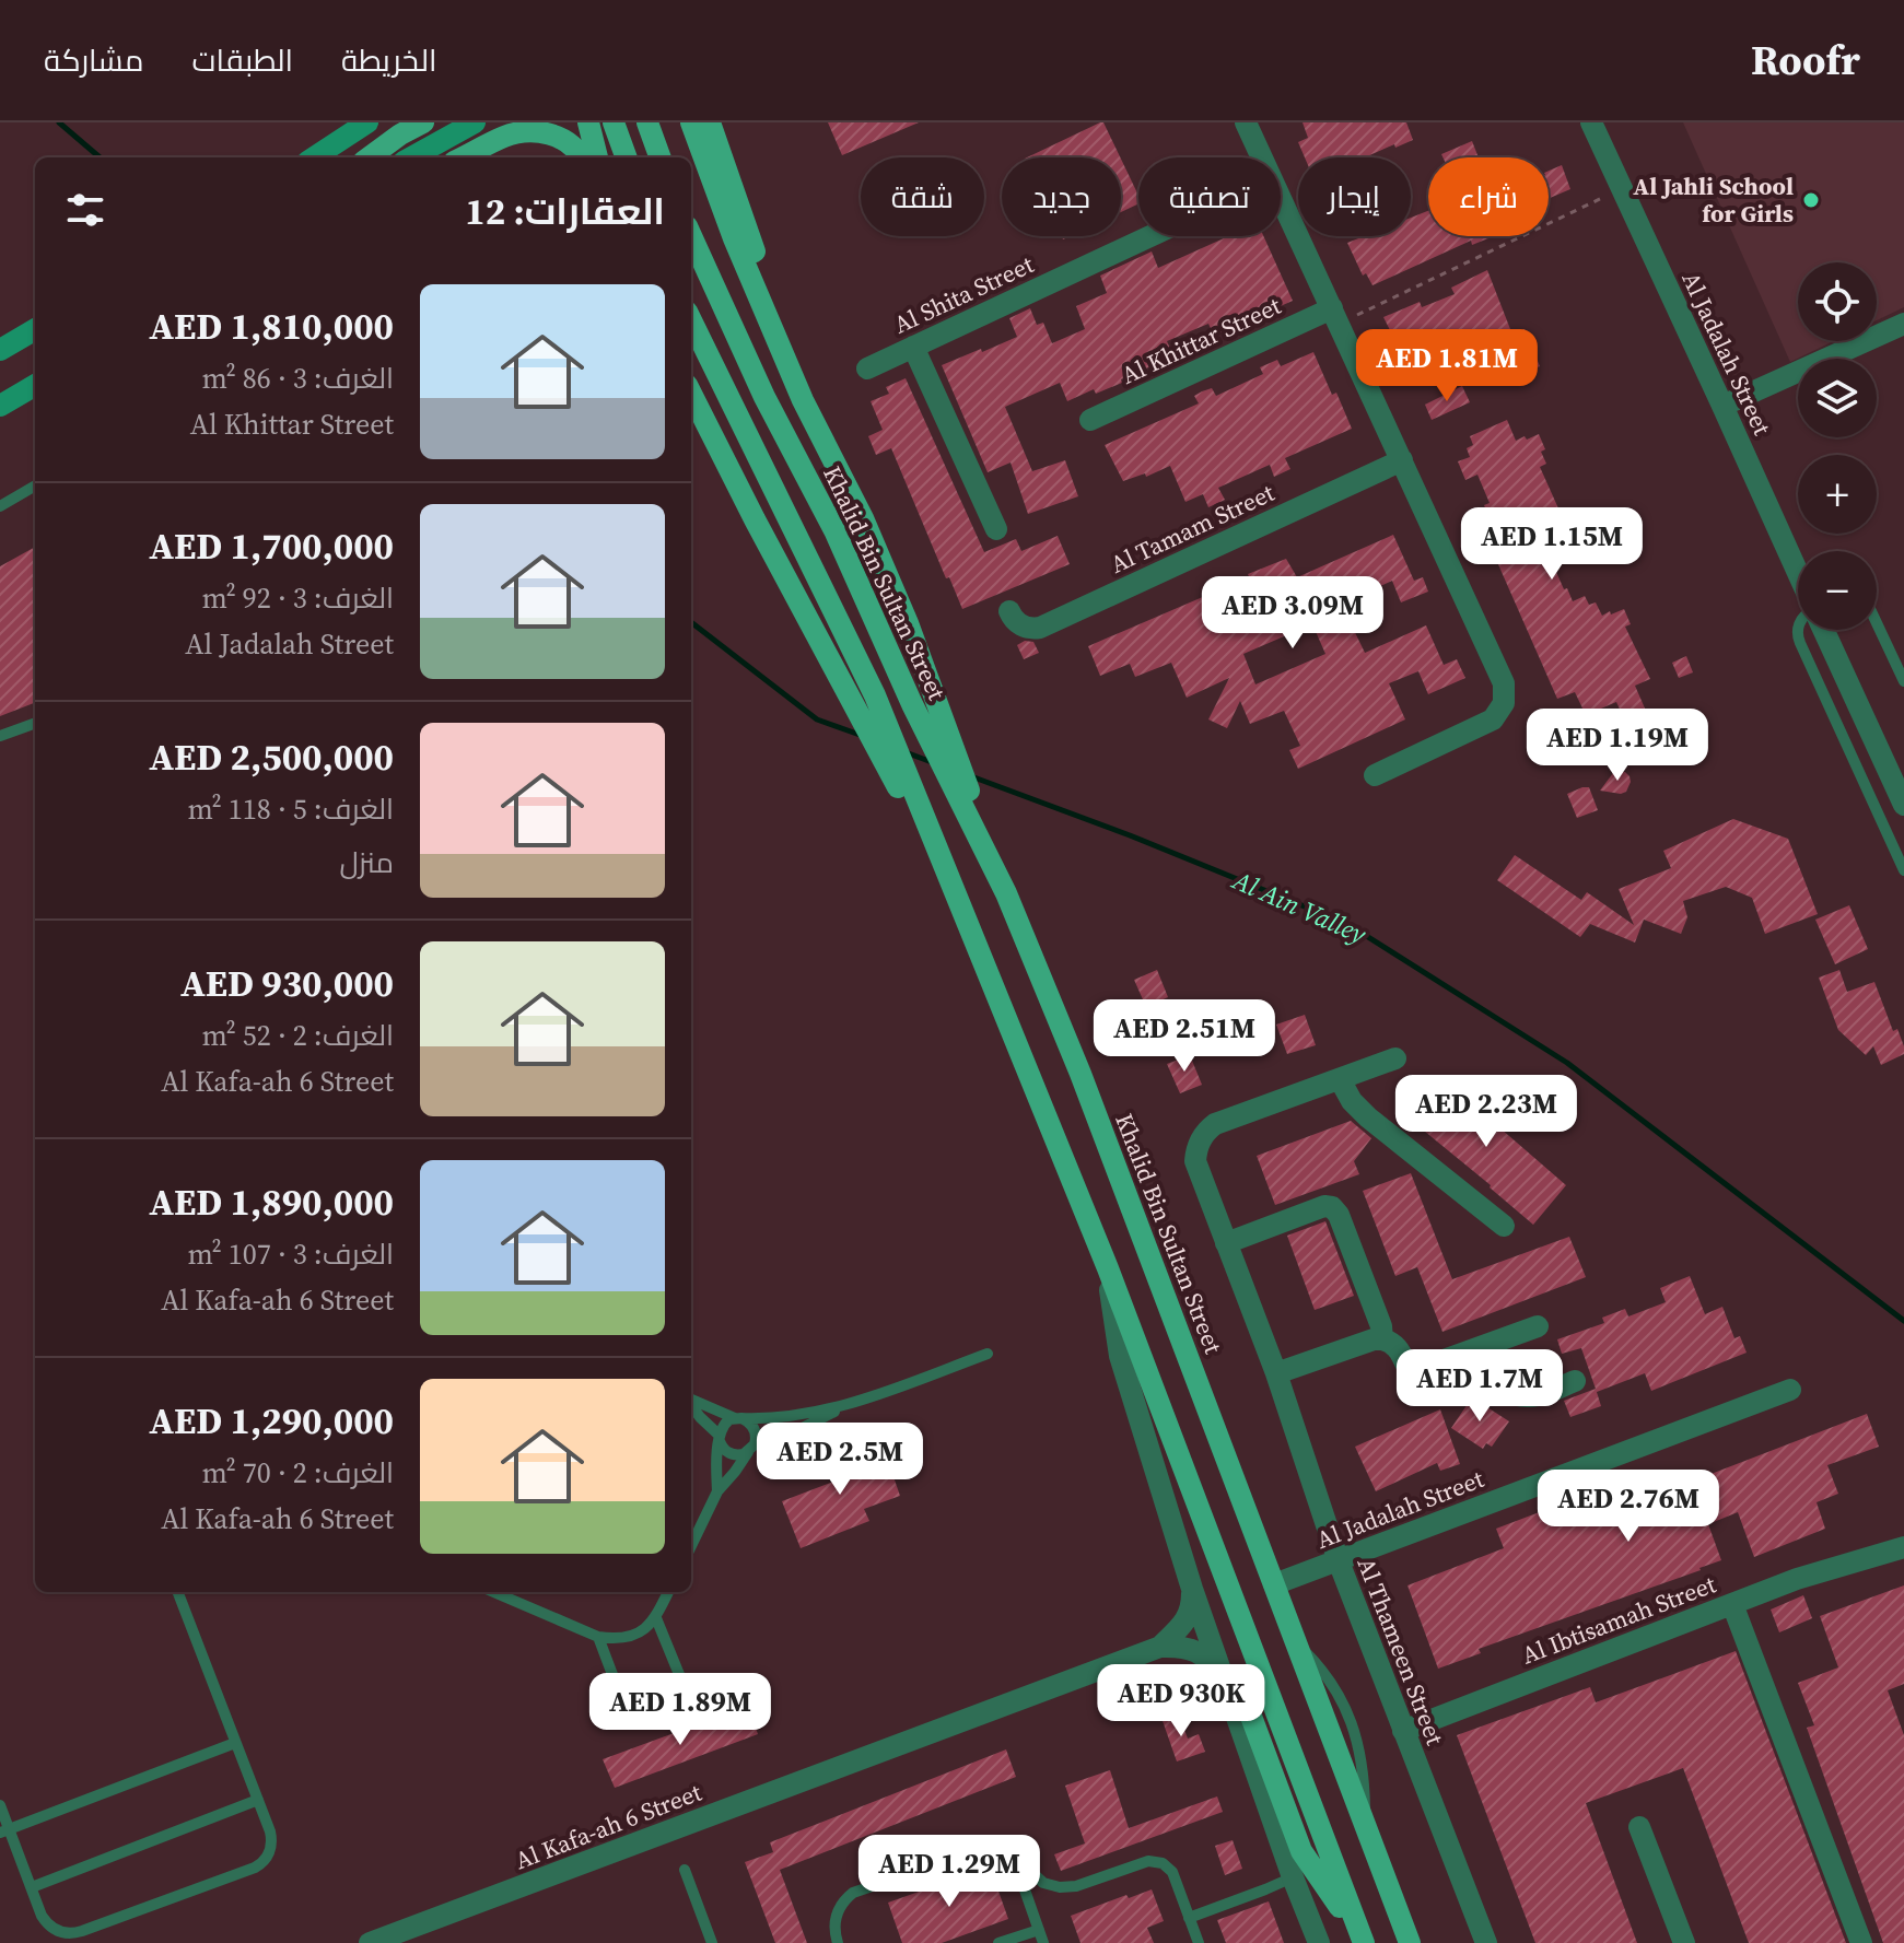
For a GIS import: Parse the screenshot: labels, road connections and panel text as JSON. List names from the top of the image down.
{
  "streets": {
    "main road": ["Khalid Bin Sultan Street"],
    "street": [
      "Al Shita Street",
      "Al Khittar Street",
      "Al Jadalah Street",
      "Al Tamam Street",
      "Al Ibtisamah Street",
      "Al Thameen Street",
      "Al Kafa-ah 6 Street"
    ]
  },
  "crossings": [
    ["Al Jadalah Street", "Khalid Bin Sultan Street"],
    ["Al Jadalah Street", "Al Thameen Street"],
    ["Al Ibtisamah Street", "Al Thameen Street"]
  ],
  "water": ["Al Ain Valley"],
  "places": ["Al Jahli School for Girls"],
  "page": {
    "header": "Roofr",
    "nav": ["الخريطة", "الطبقات", "مشاركة"],
    "chip": [
      "شراء",
      "إيجار",
      "تصفية",
      "جديد",
      "شقة"
    ],
    "heading": "العقارات: 12",
    "map_buttons": ["+", "−"],
    "list": [
      {
        "name": "AED 1,810,000",
        "note": "الغرف: 3 · 86 m² · Al Khittar Street"
      },
      {
        "name": "AED 1,700,000",
        "note": "الغرف: 3 · 92 m² · Al Jadalah Street"
      },
      {
        "name": "AED 2,500,000",
        "note": "الغرف: 5 · 118 m² · منزل"
      },
      {
        "name": "AED 930,000",
        "note": "الغرف: 2 · 52 m² · Al Kafa-ah 6 Street"
      },
      {
        "name": "AED 1,890,000",
        "note": "الغرف: 3 · 107 m² · Al Kafa-ah 6 Street"
      },
      {
        "name": "AED 1,290,000",
        "note": "الغرف: 2 · 70 m² · Al Kafa-ah 6 Street"
      }
    ],
    "price": [
      "AED 1.81M",
      "AED 1.15M",
      "AED 3.09M",
      "AED 1.19M",
      "AED 2.51M",
      "AED 2.23M",
      "AED 1.7M",
      "AED 2.5M",
      "AED 2.76M",
      "AED 930K",
      "AED 1.89M",
      "AED 1.29M"
    ]
  }
}
